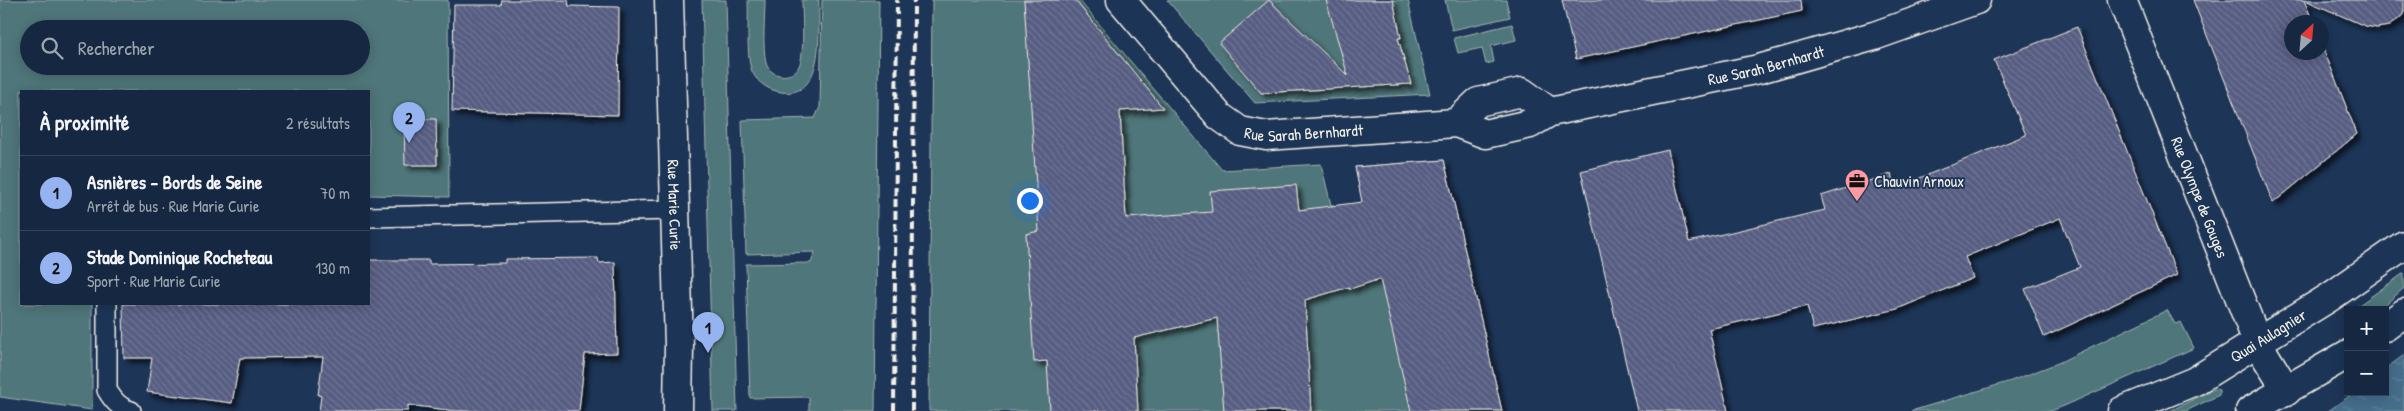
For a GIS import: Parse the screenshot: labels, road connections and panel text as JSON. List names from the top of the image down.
{
  "streets": {
    "street": [
      "Rue Sarah Bernhardt",
      "Rue Olympe de Gouges",
      "Rue Marie Curie",
      "Quai Aulagnier"
    ]
  },
  "crossings": [
    ["Rue Olympe de Gouges", "Quai Aulagnier"]
  ],
  "places": {
    "office": ["Chauvin Arnoux"]
  },
  "north": "top right",
  "page": {
    "search": "Rechercher",
    "heading": ["À proximité", "2 résultats"],
    "pins": ["2", "1"],
    "list": [
      {
        "mark": "1",
        "name": "Asnières - Bords de Seine",
        "note": "Arrêt de bus · Rue Marie Curie",
        "value": "70 m"
      },
      {
        "mark": "2",
        "name": "Stade Dominique Rocheteau",
        "note": "Sport · Rue Marie Curie",
        "value": "130 m"
      }
    ],
    "map_buttons": ["+", "−"]
  }
}
